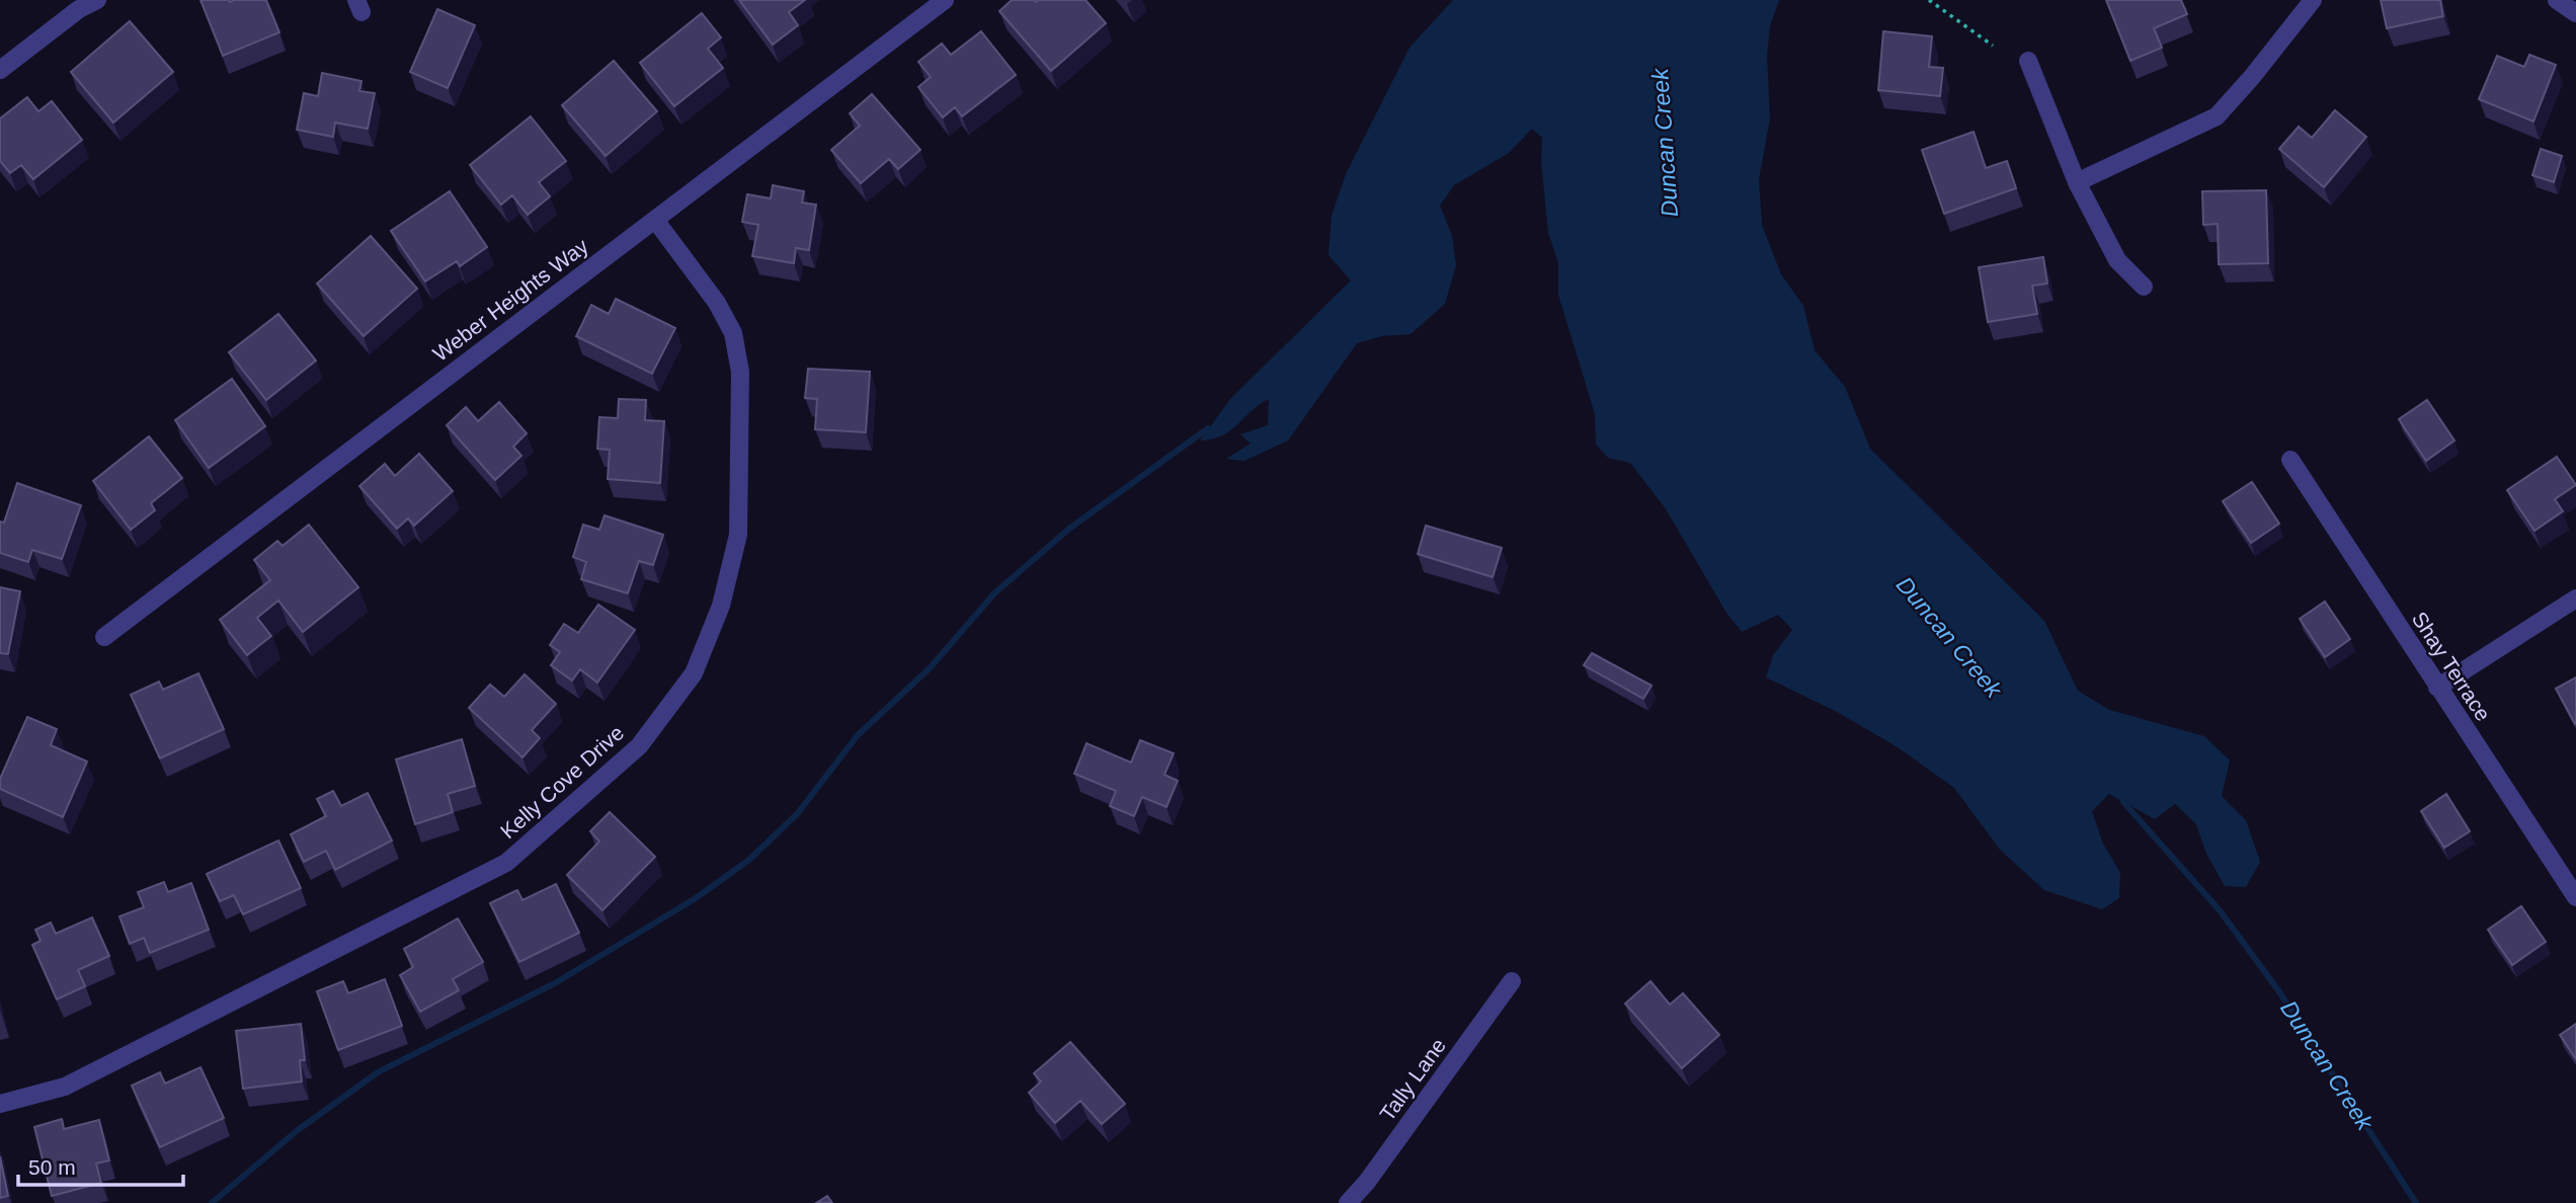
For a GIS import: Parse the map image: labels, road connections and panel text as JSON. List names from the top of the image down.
{
  "streets": {
    "street": [
      "Weber Heights Way",
      "Shay Terrace",
      "Kelly Cove Drive",
      "Tally Lane"
    ]
  },
  "crossings": [
    ["Weber Heights Way", "Kelly Cove Drive"]
  ],
  "water": ["Duncan Creek"],
  "scale_bar": "50 m"
}
